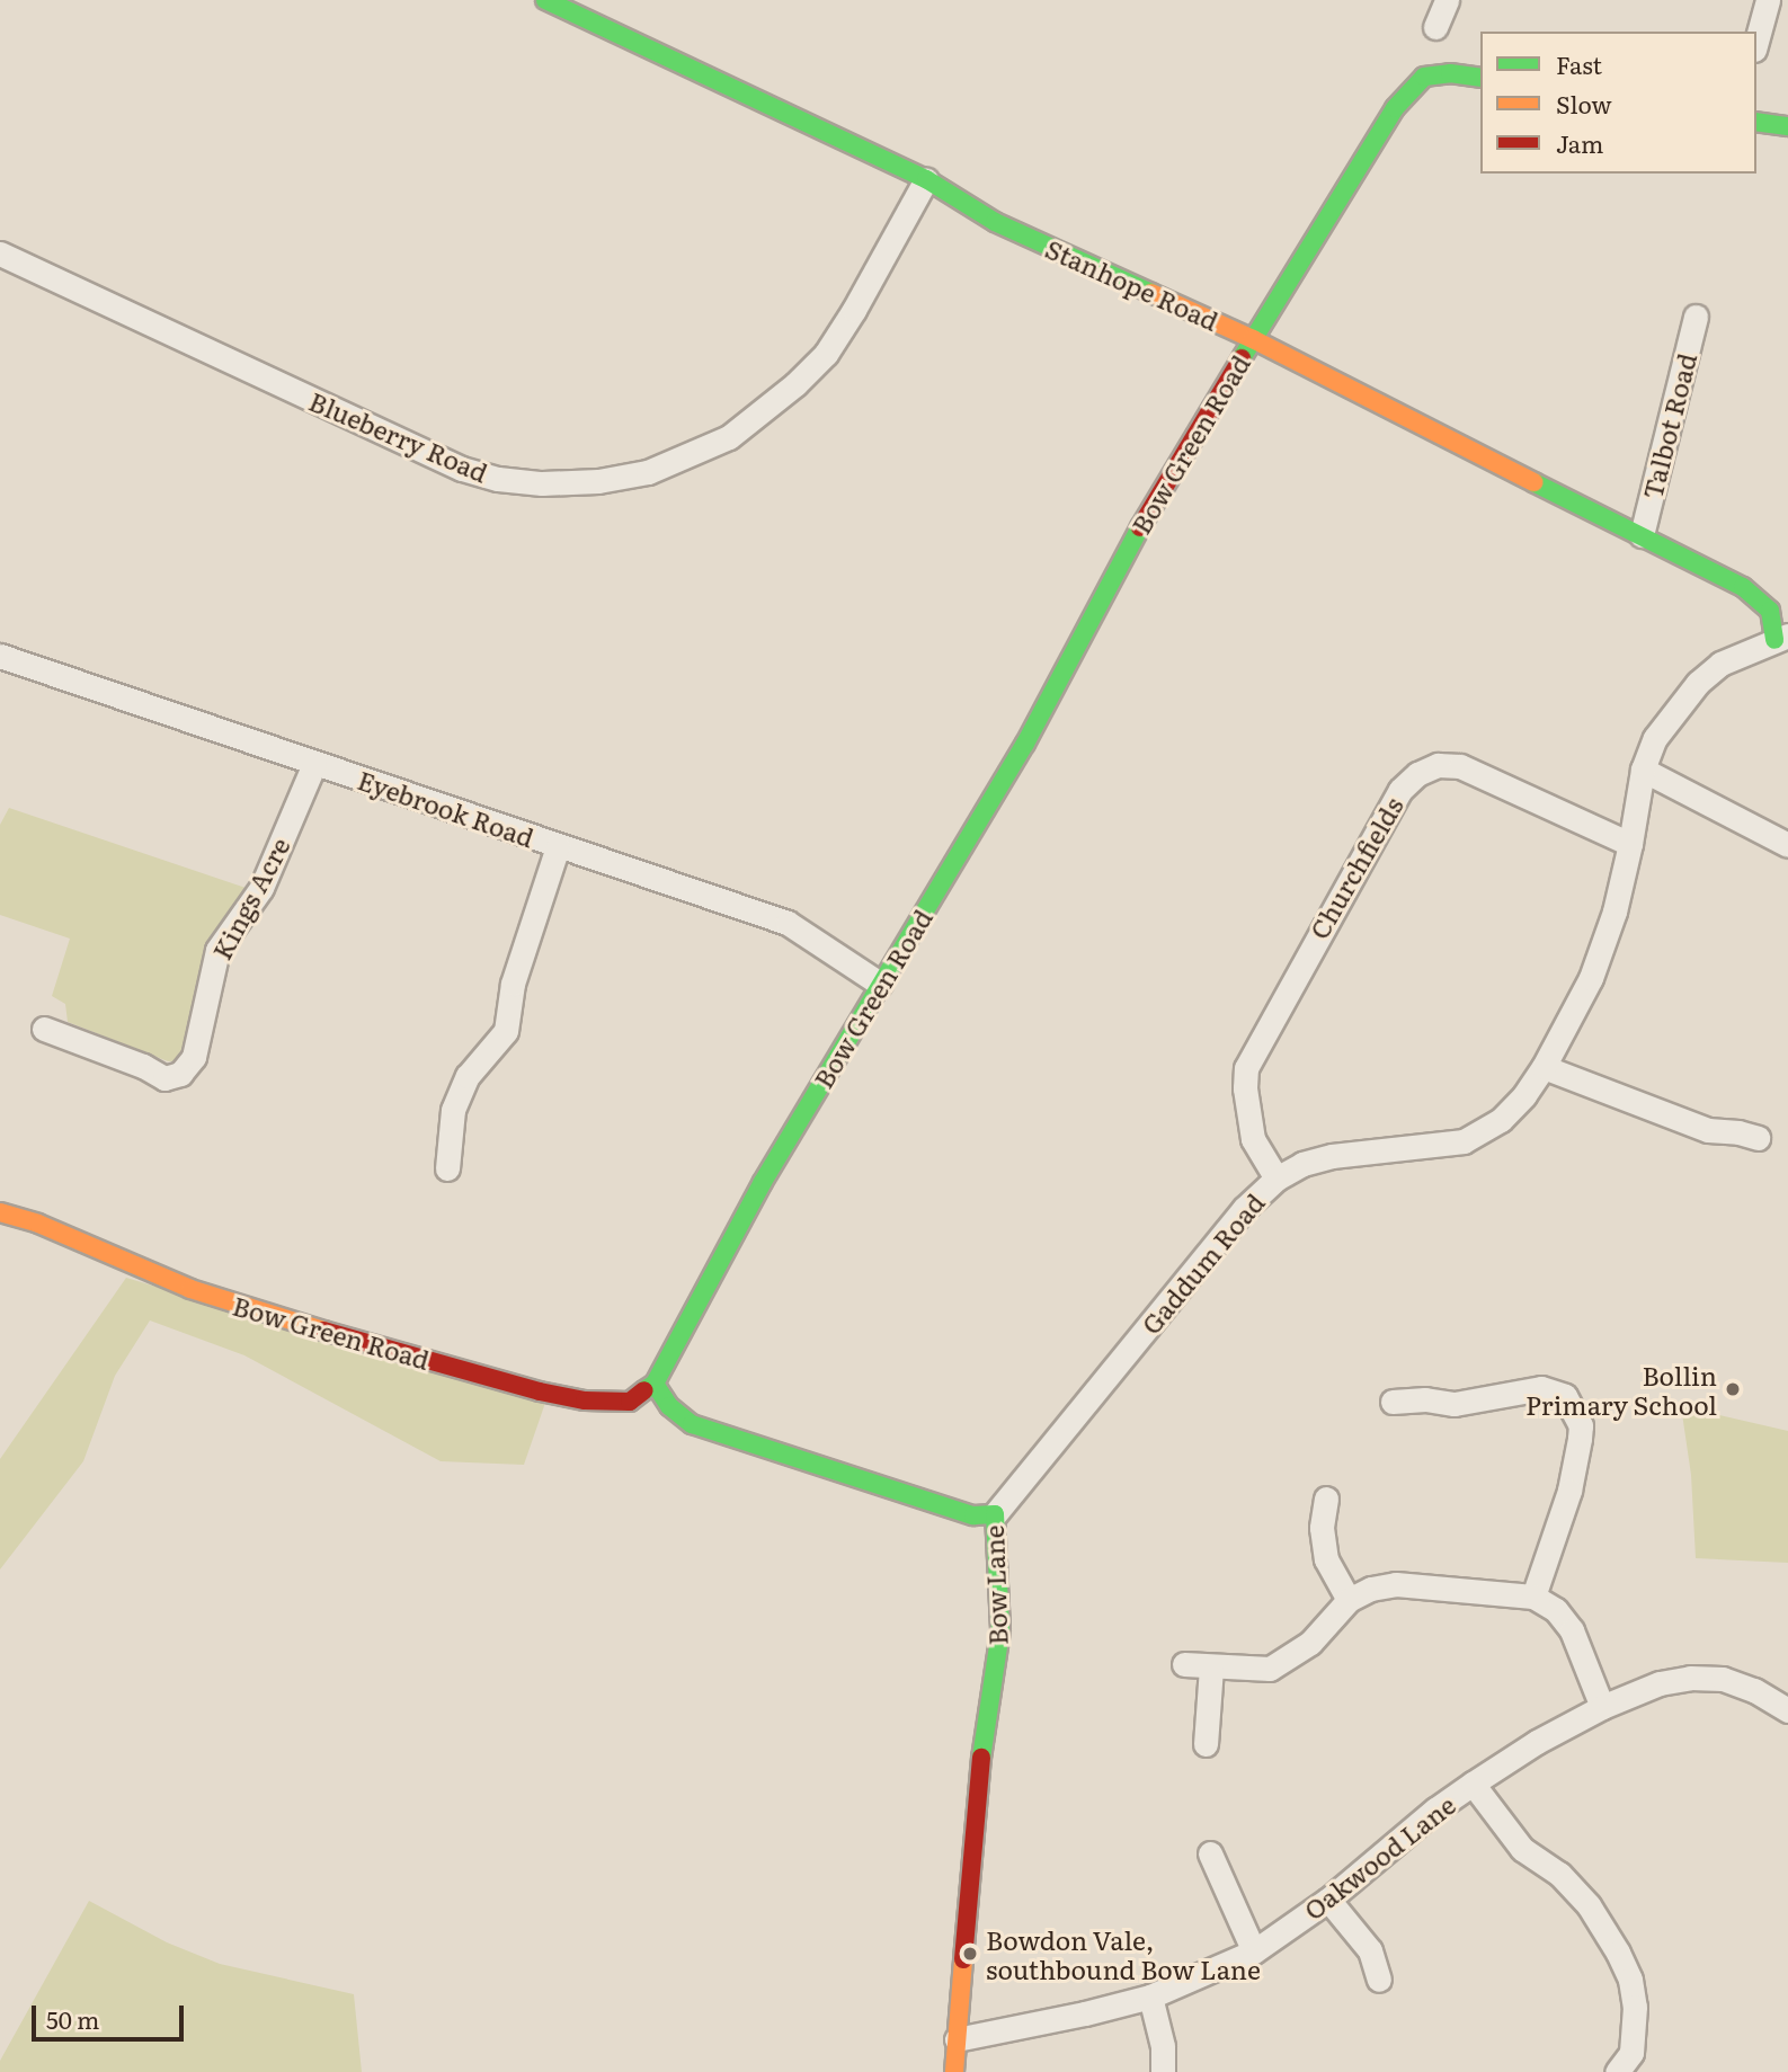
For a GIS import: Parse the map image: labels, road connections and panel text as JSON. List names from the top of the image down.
{
  "streets": {
    "street": [
      "Stanhope Road",
      "Talbot Road",
      "Blueberry Road",
      "Bow Green Road",
      "Eyebrook Road",
      "Churchfields",
      "Kings Acre",
      "Gaddum Road",
      "Bow Lane",
      "Oakwood Lane"
    ]
  },
  "crossings": [
    ["Stanhope Road", "Talbot Road"],
    ["Stanhope Road", "Blueberry Road"],
    ["Stanhope Road", "Bow Green Road"],
    ["Stanhope Road", "Gaddum Road"],
    ["Bow Green Road", "Eyebrook Road"],
    ["Bow Green Road", "Bow Lane"],
    ["Eyebrook Road", "Kings Acre"],
    ["Churchfields", "Gaddum Road"],
    ["Gaddum Road", "Bow Lane"],
    ["Bow Lane", "Oakwood Lane"]
  ],
  "places": ["Bollin Primary School", "Bowdon Vale, southbound Bow Lane"],
  "legend": ["Fast", "Slow", "Jam"],
  "scale_bar": "50 m"
}
